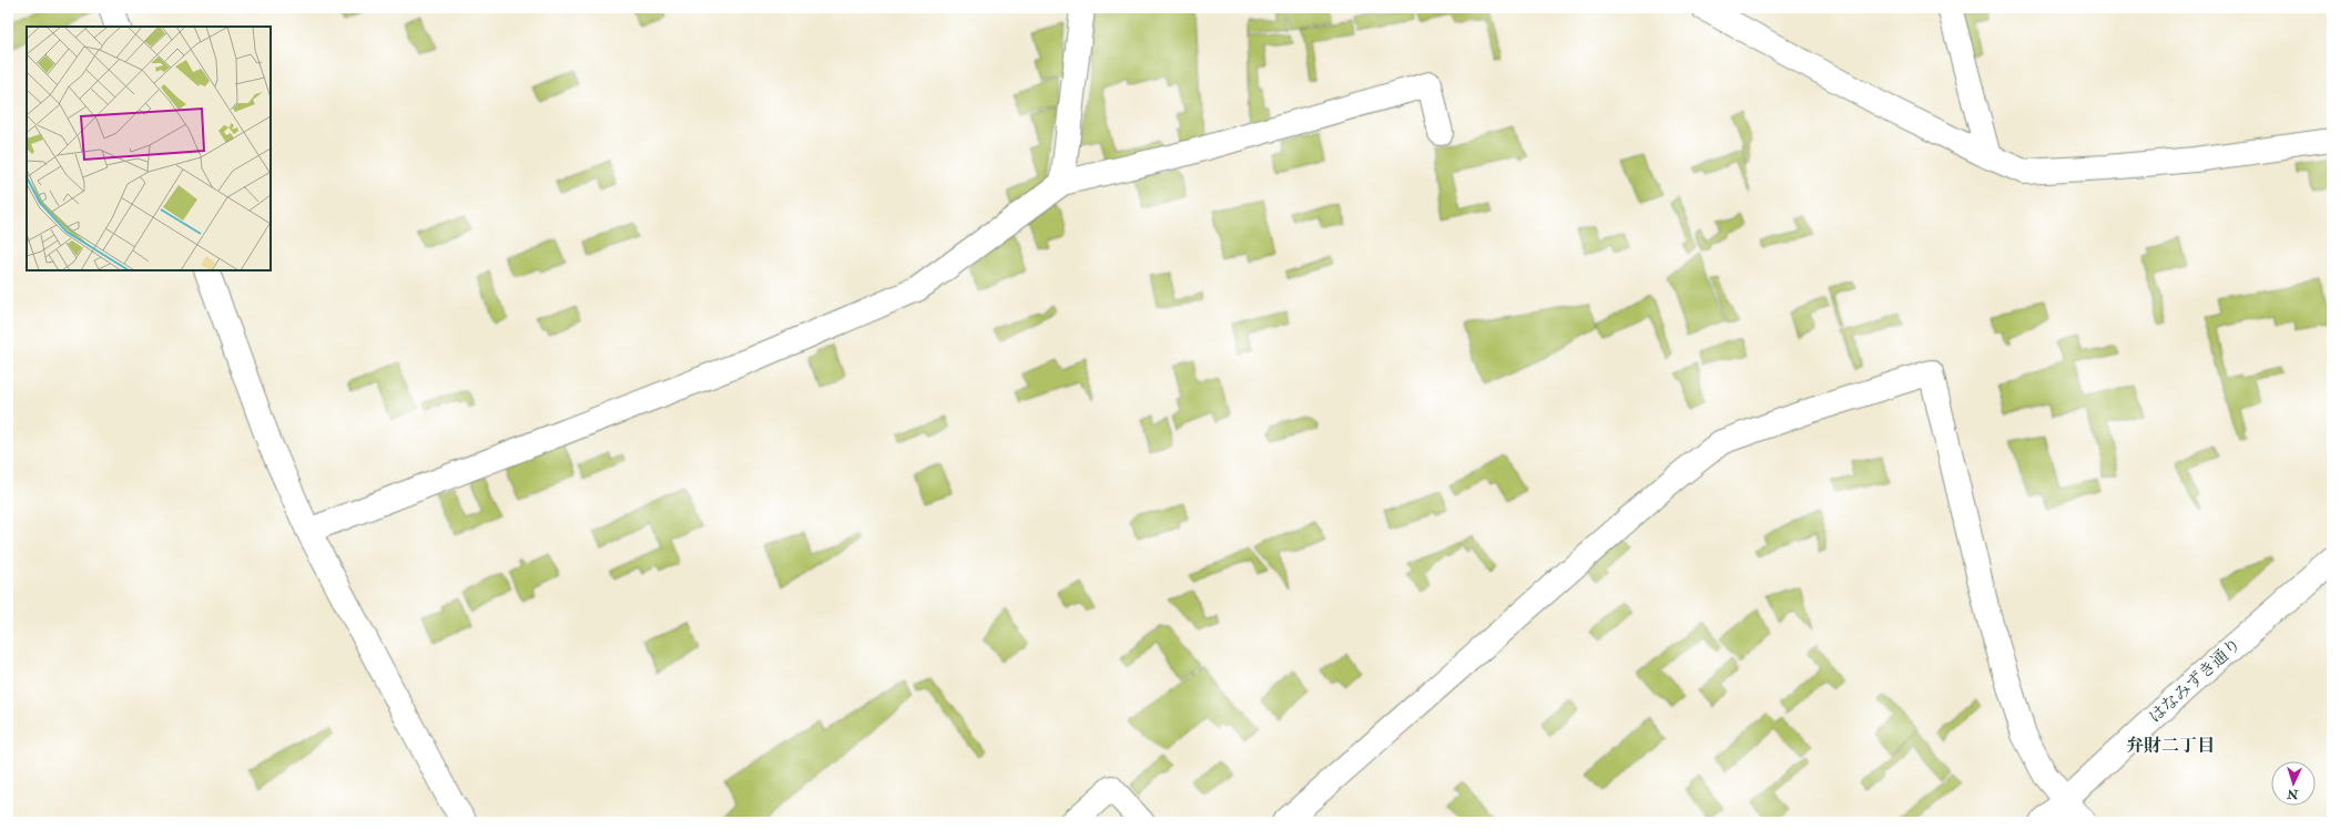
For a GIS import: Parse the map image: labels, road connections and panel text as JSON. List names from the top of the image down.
{
  "streets": {
    "street": ["はなみずき通り"]
  },
  "districts": ["弁財二丁目"],
  "north": "bottom"
}
